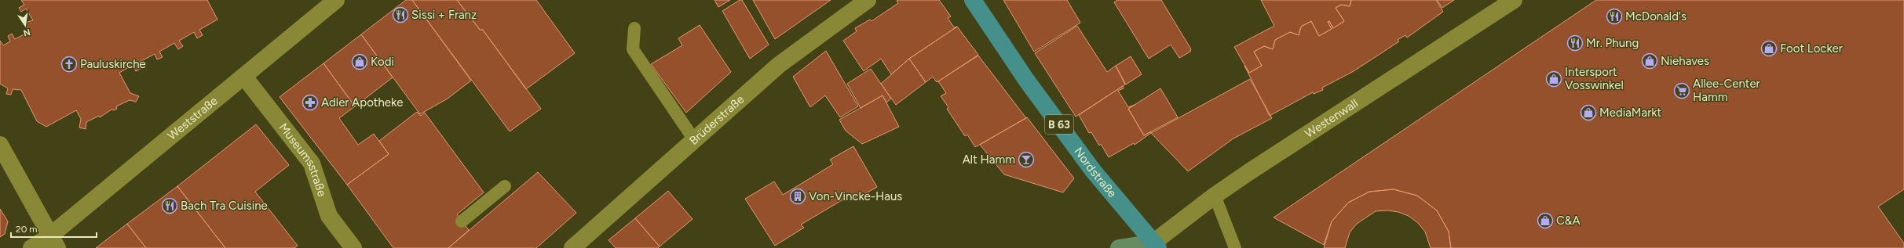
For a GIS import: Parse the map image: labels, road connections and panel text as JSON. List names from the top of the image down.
{
  "streets": {
    "main road": ["B 63", "Nordstraße"],
    "street": [
      "Weststraße",
      "Westenwall",
      "Brüderstraße",
      "Museumsstraße"
    ]
  },
  "crossings": [
    ["Weststraße", "Museumsstraße"],
    ["Westenwall", "Nordstraße"]
  ],
  "places": {
    "restaurant": [
      "Sissi + Franz",
      "McDonald's",
      "Mr. Phung",
      "Bach Tra Cuisine"
    ],
    "shop": [
      "Foot Locker",
      "Niehaves",
      "Kodi",
      "Intersport Vosswinkel",
      "MediaMarkt",
      "C&A"
    ],
    "church": ["Pauluskirche"],
    "supermarket": ["Allee-Center Hamm"],
    "pharmacy": ["Adler Apotheke"],
    "bar": ["Alt Hamm"],
    "building": ["Von-Vincke-Haus"]
  },
  "scale_bar": "20 m",
  "north": "bottom"
}
